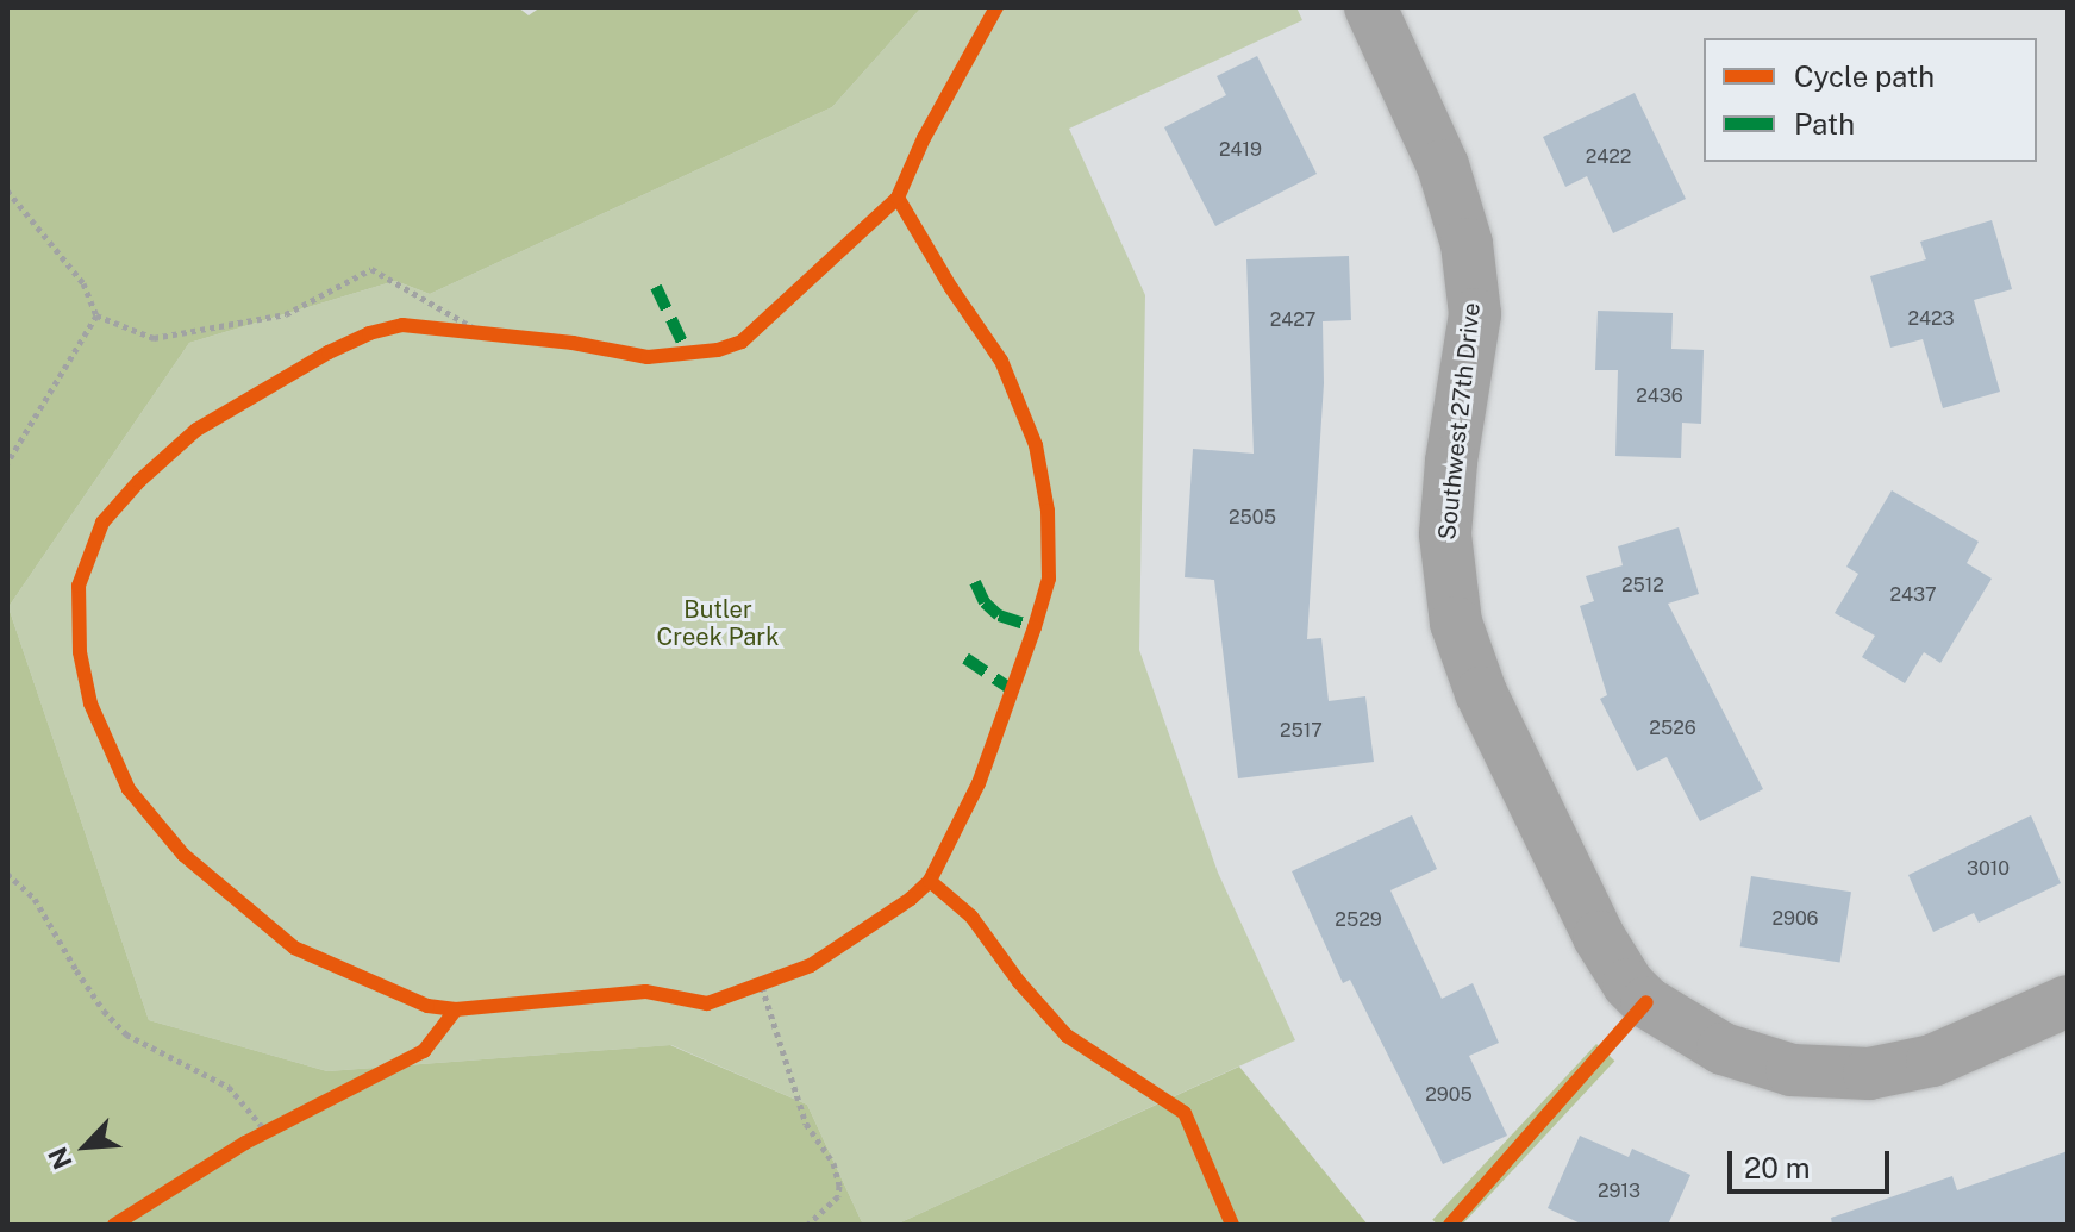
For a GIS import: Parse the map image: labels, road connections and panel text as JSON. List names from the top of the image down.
{
  "streets": {
    "street": ["Southwest 27th Drive"]
  },
  "parks": ["Butler Creek Park"],
  "house_numbers": [
    "2419",
    "2422",
    "2423",
    "2427",
    "2436",
    "2505",
    "2512",
    "2437",
    "2526",
    "2517",
    "3010",
    "2906",
    "2529",
    "2905",
    "2913"
  ],
  "legend": ["Cycle path", "Path"],
  "scale_bar": "20 m",
  "north": "bottom left"
}
